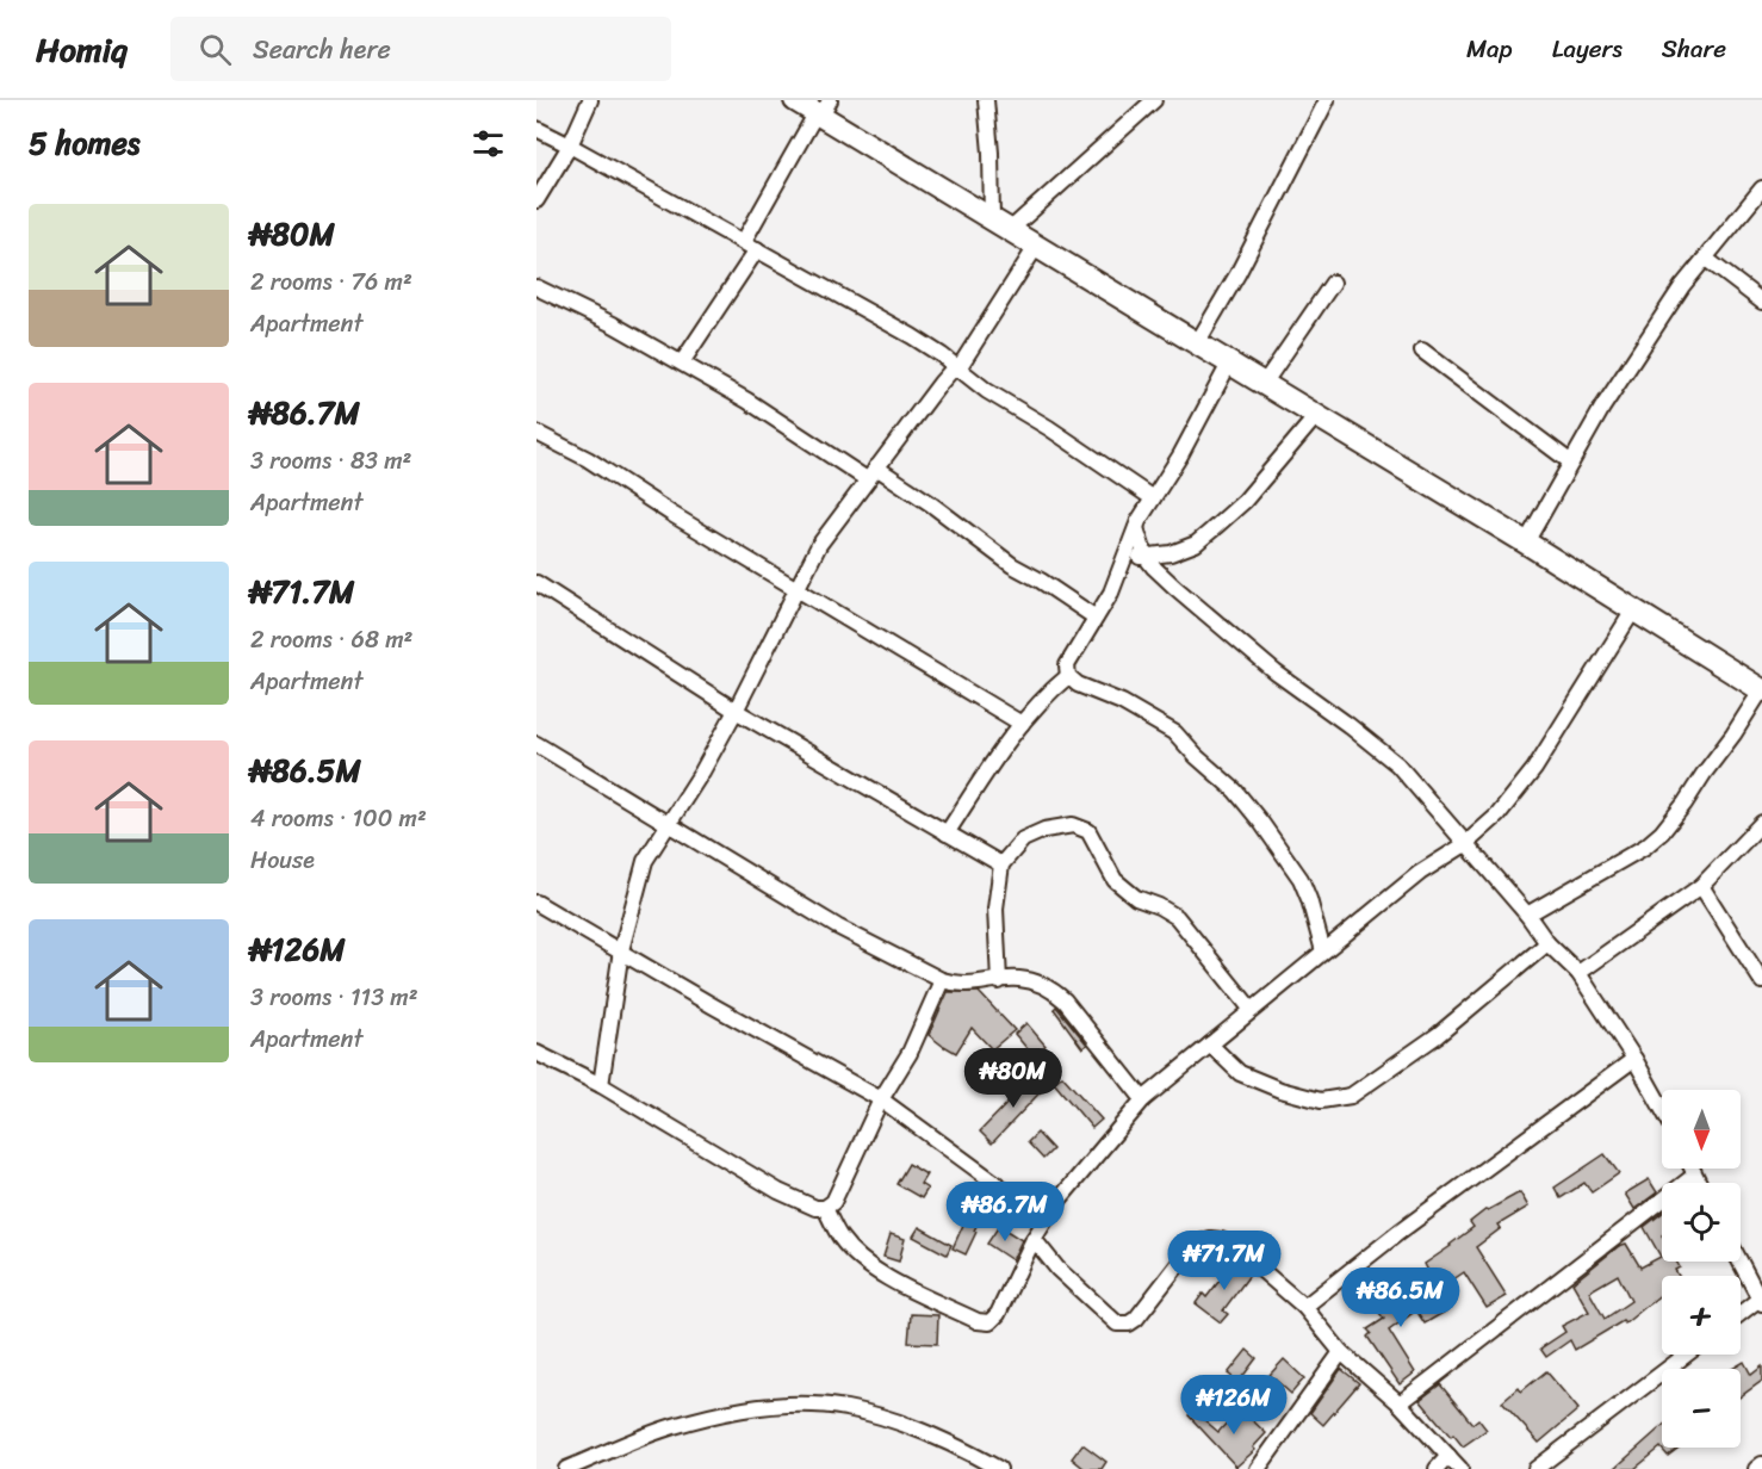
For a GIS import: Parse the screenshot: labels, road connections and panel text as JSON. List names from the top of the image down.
{
  "north": "bottom",
  "page": {
    "header": "Homiq",
    "search": "Search here",
    "nav": ["Map", "Layers", "Share"],
    "heading": "5 homes",
    "list": [
      {
        "name": "₦80M",
        "note": "2 rooms · 76 m² · Apartment"
      },
      {
        "name": "₦86.7M",
        "note": "3 rooms · 83 m² · Apartment"
      },
      {
        "name": "₦71.7M",
        "note": "2 rooms · 68 m² · Apartment"
      },
      {
        "name": "₦86.5M",
        "note": "4 rooms · 100 m² · House"
      },
      {
        "name": "₦126M",
        "note": "3 rooms · 113 m² · Apartment"
      }
    ],
    "price": [
      "₦80M",
      "₦86.7M",
      "₦71.7M",
      "₦86.5M",
      "₦126M"
    ],
    "map_buttons": ["+", "−"]
  }
}
